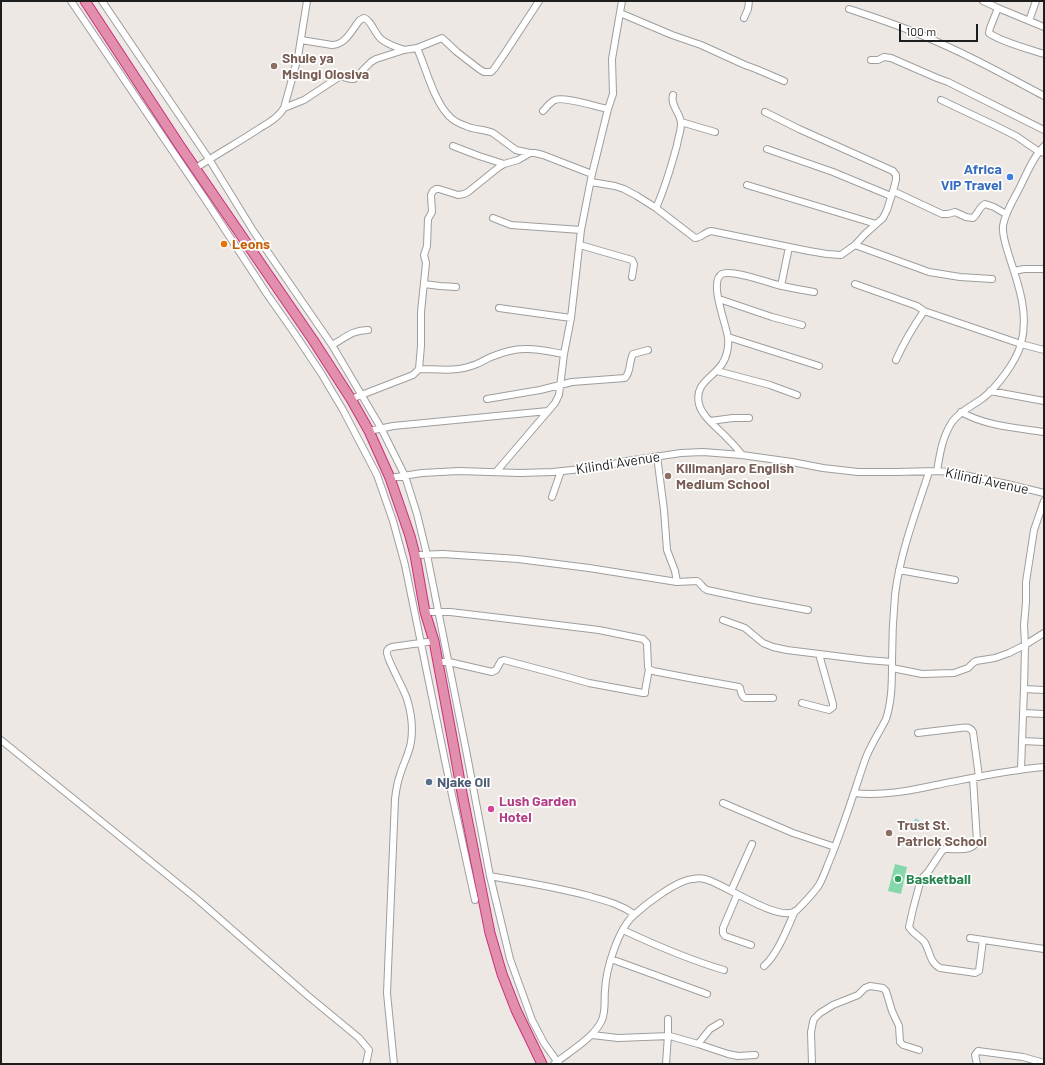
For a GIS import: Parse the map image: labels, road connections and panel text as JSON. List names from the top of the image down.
{
  "streets": {
    "street": ["Kilindi Avenue"]
  },
  "places": [
    "Shule ya Msingi Olosiva",
    "Africa VIP Travel",
    "Leons",
    "Kilimanjaro English Medium School",
    "Njake Oil",
    "Lush Garden Hotel",
    "Trust St. Patrick School",
    "Basketball"
  ],
  "scale_bar": "100 m"
}
